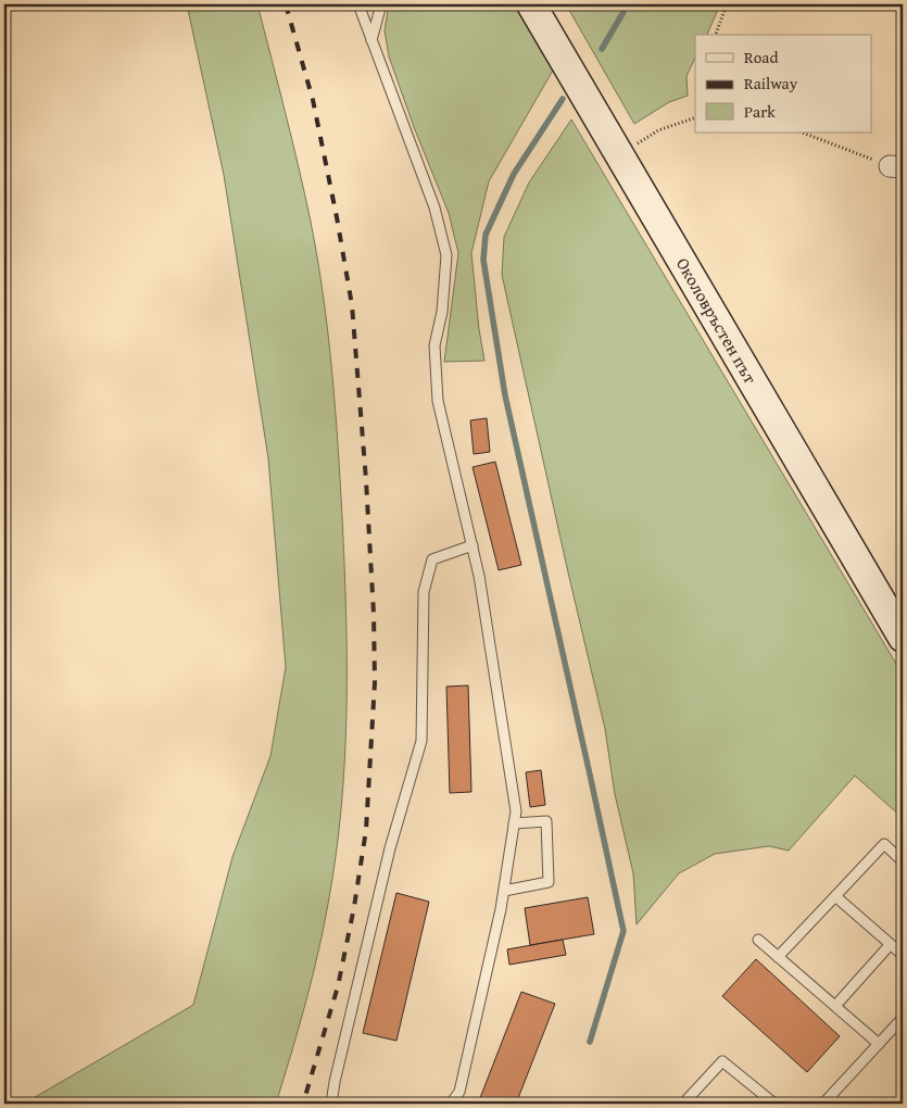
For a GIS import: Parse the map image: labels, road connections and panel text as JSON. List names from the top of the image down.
{
  "streets": {
    "main road": ["Околовръстен път"]
  },
  "legend": ["Road", "Railway", "Park"]
}
